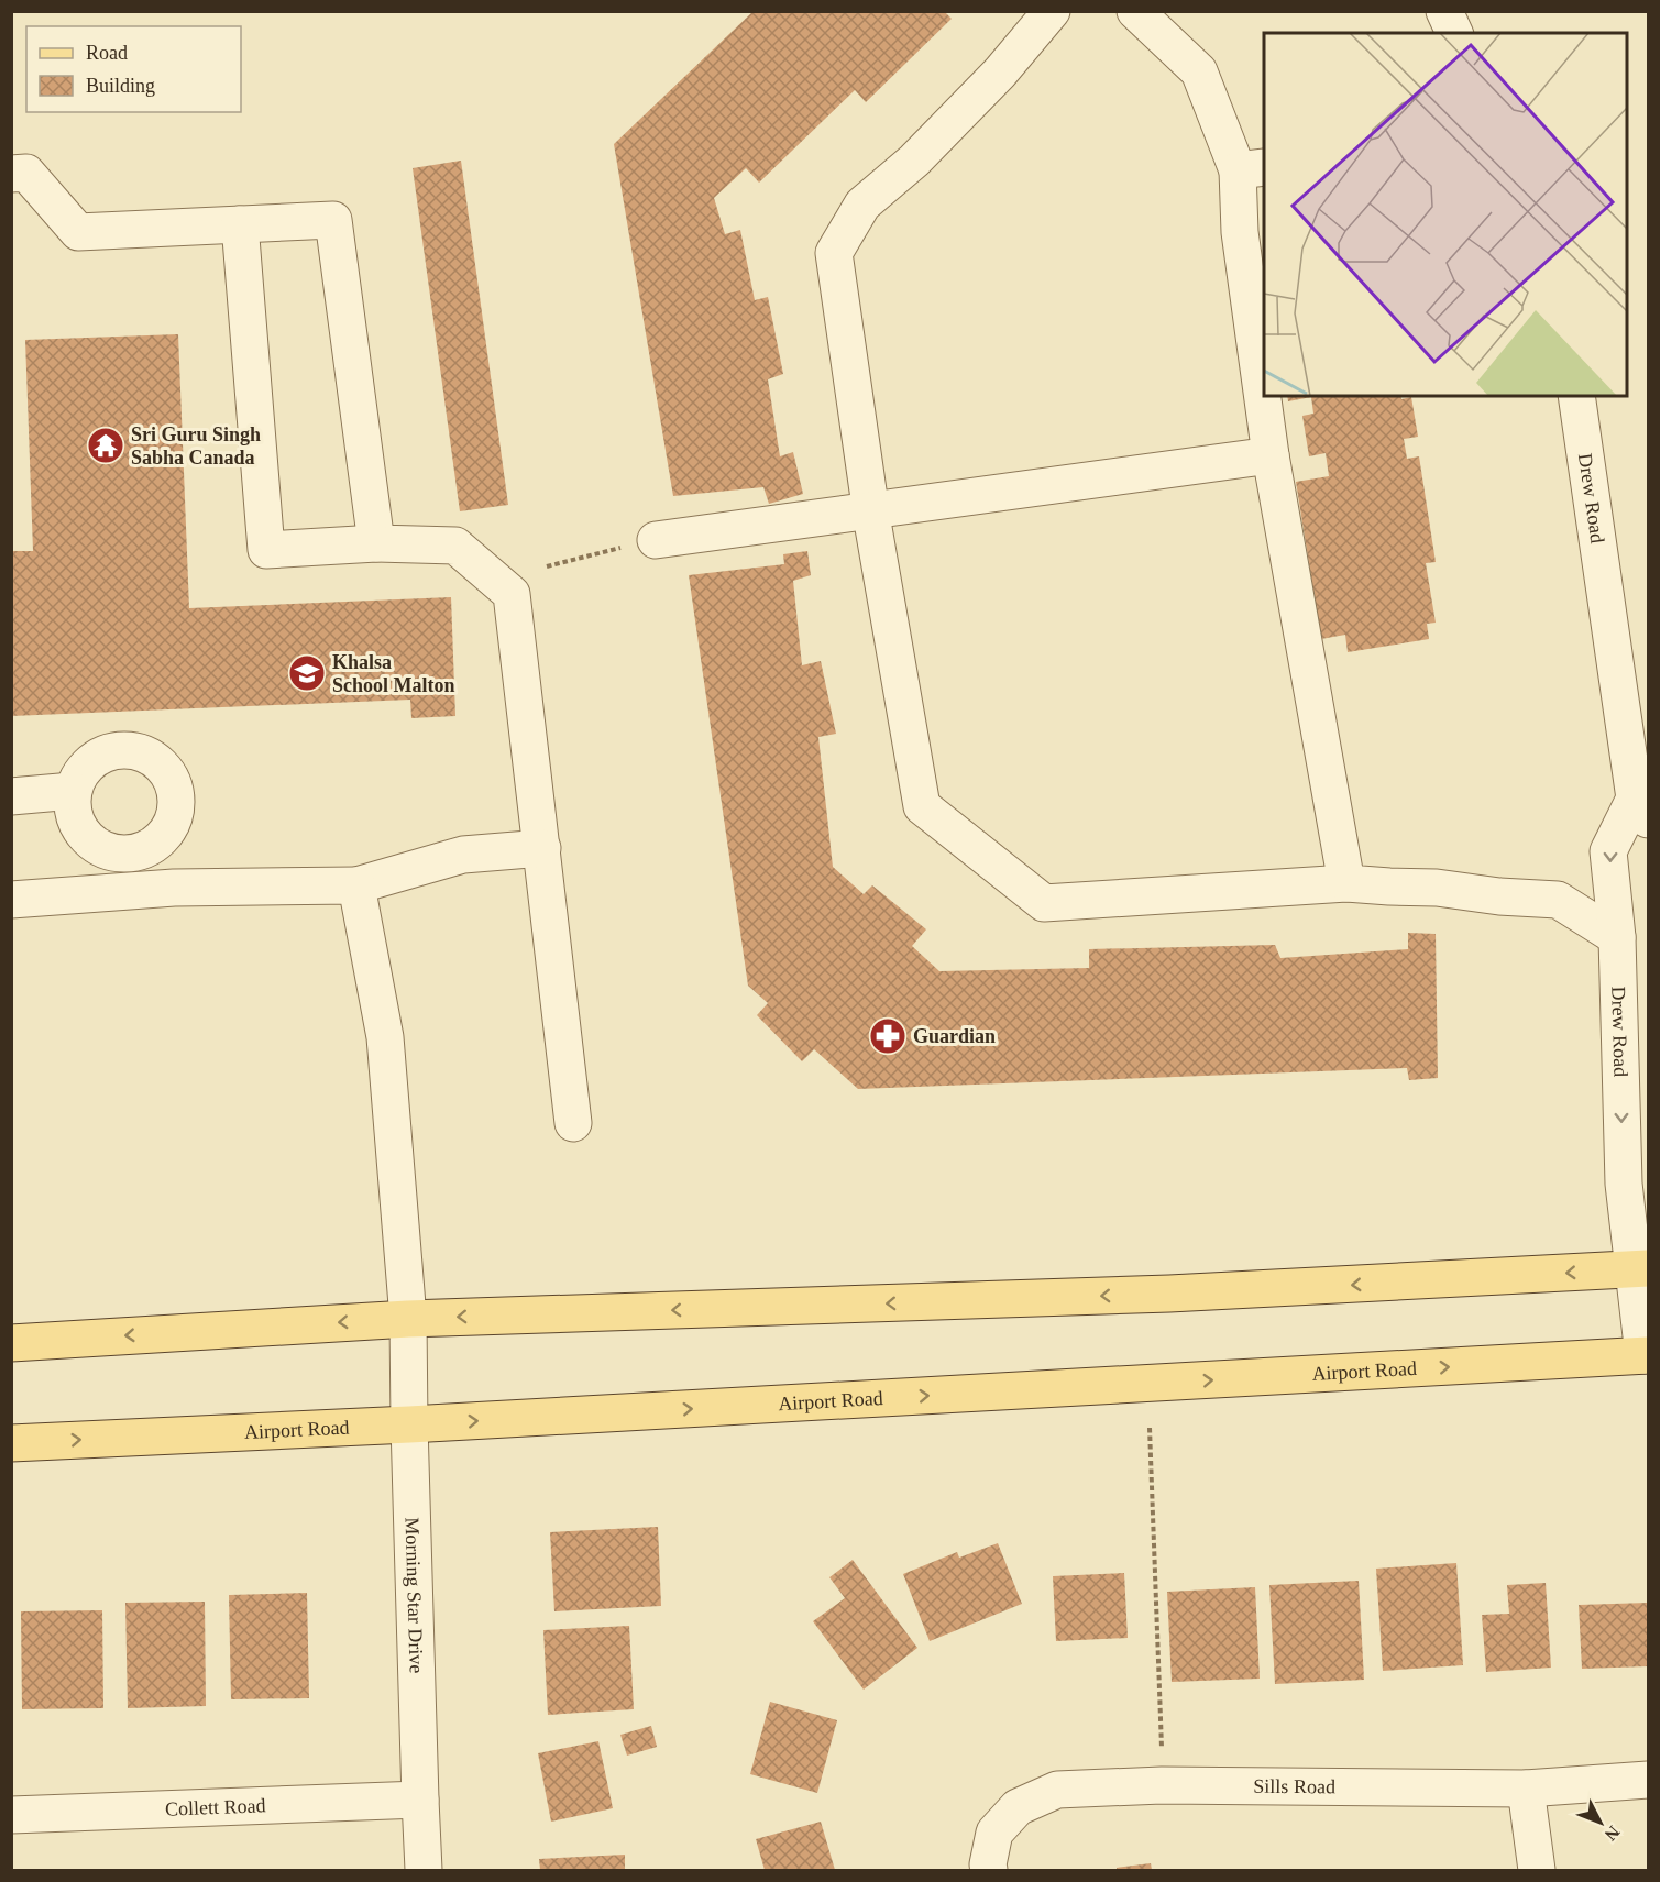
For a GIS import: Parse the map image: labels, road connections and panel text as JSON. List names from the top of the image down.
{
  "streets": {
    "main road": ["Airport Road"],
    "street": [
      "Drew Road",
      "Morning Star Drive",
      "Sills Road",
      "Collett Road"
    ]
  },
  "crossings": [
    ["Drew Road", "Airport Road"],
    ["Airport Road", "Morning Star Drive"],
    ["Morning Star Drive", "Collett Road"]
  ],
  "places": {
    "temple": ["Sri Guru Singh Sabha Canada"],
    "school or university": ["Khalsa School Malton"],
    "pharmacy": ["Guardian"]
  },
  "legend": ["Road", "Building"],
  "north": "bottom right"
}
